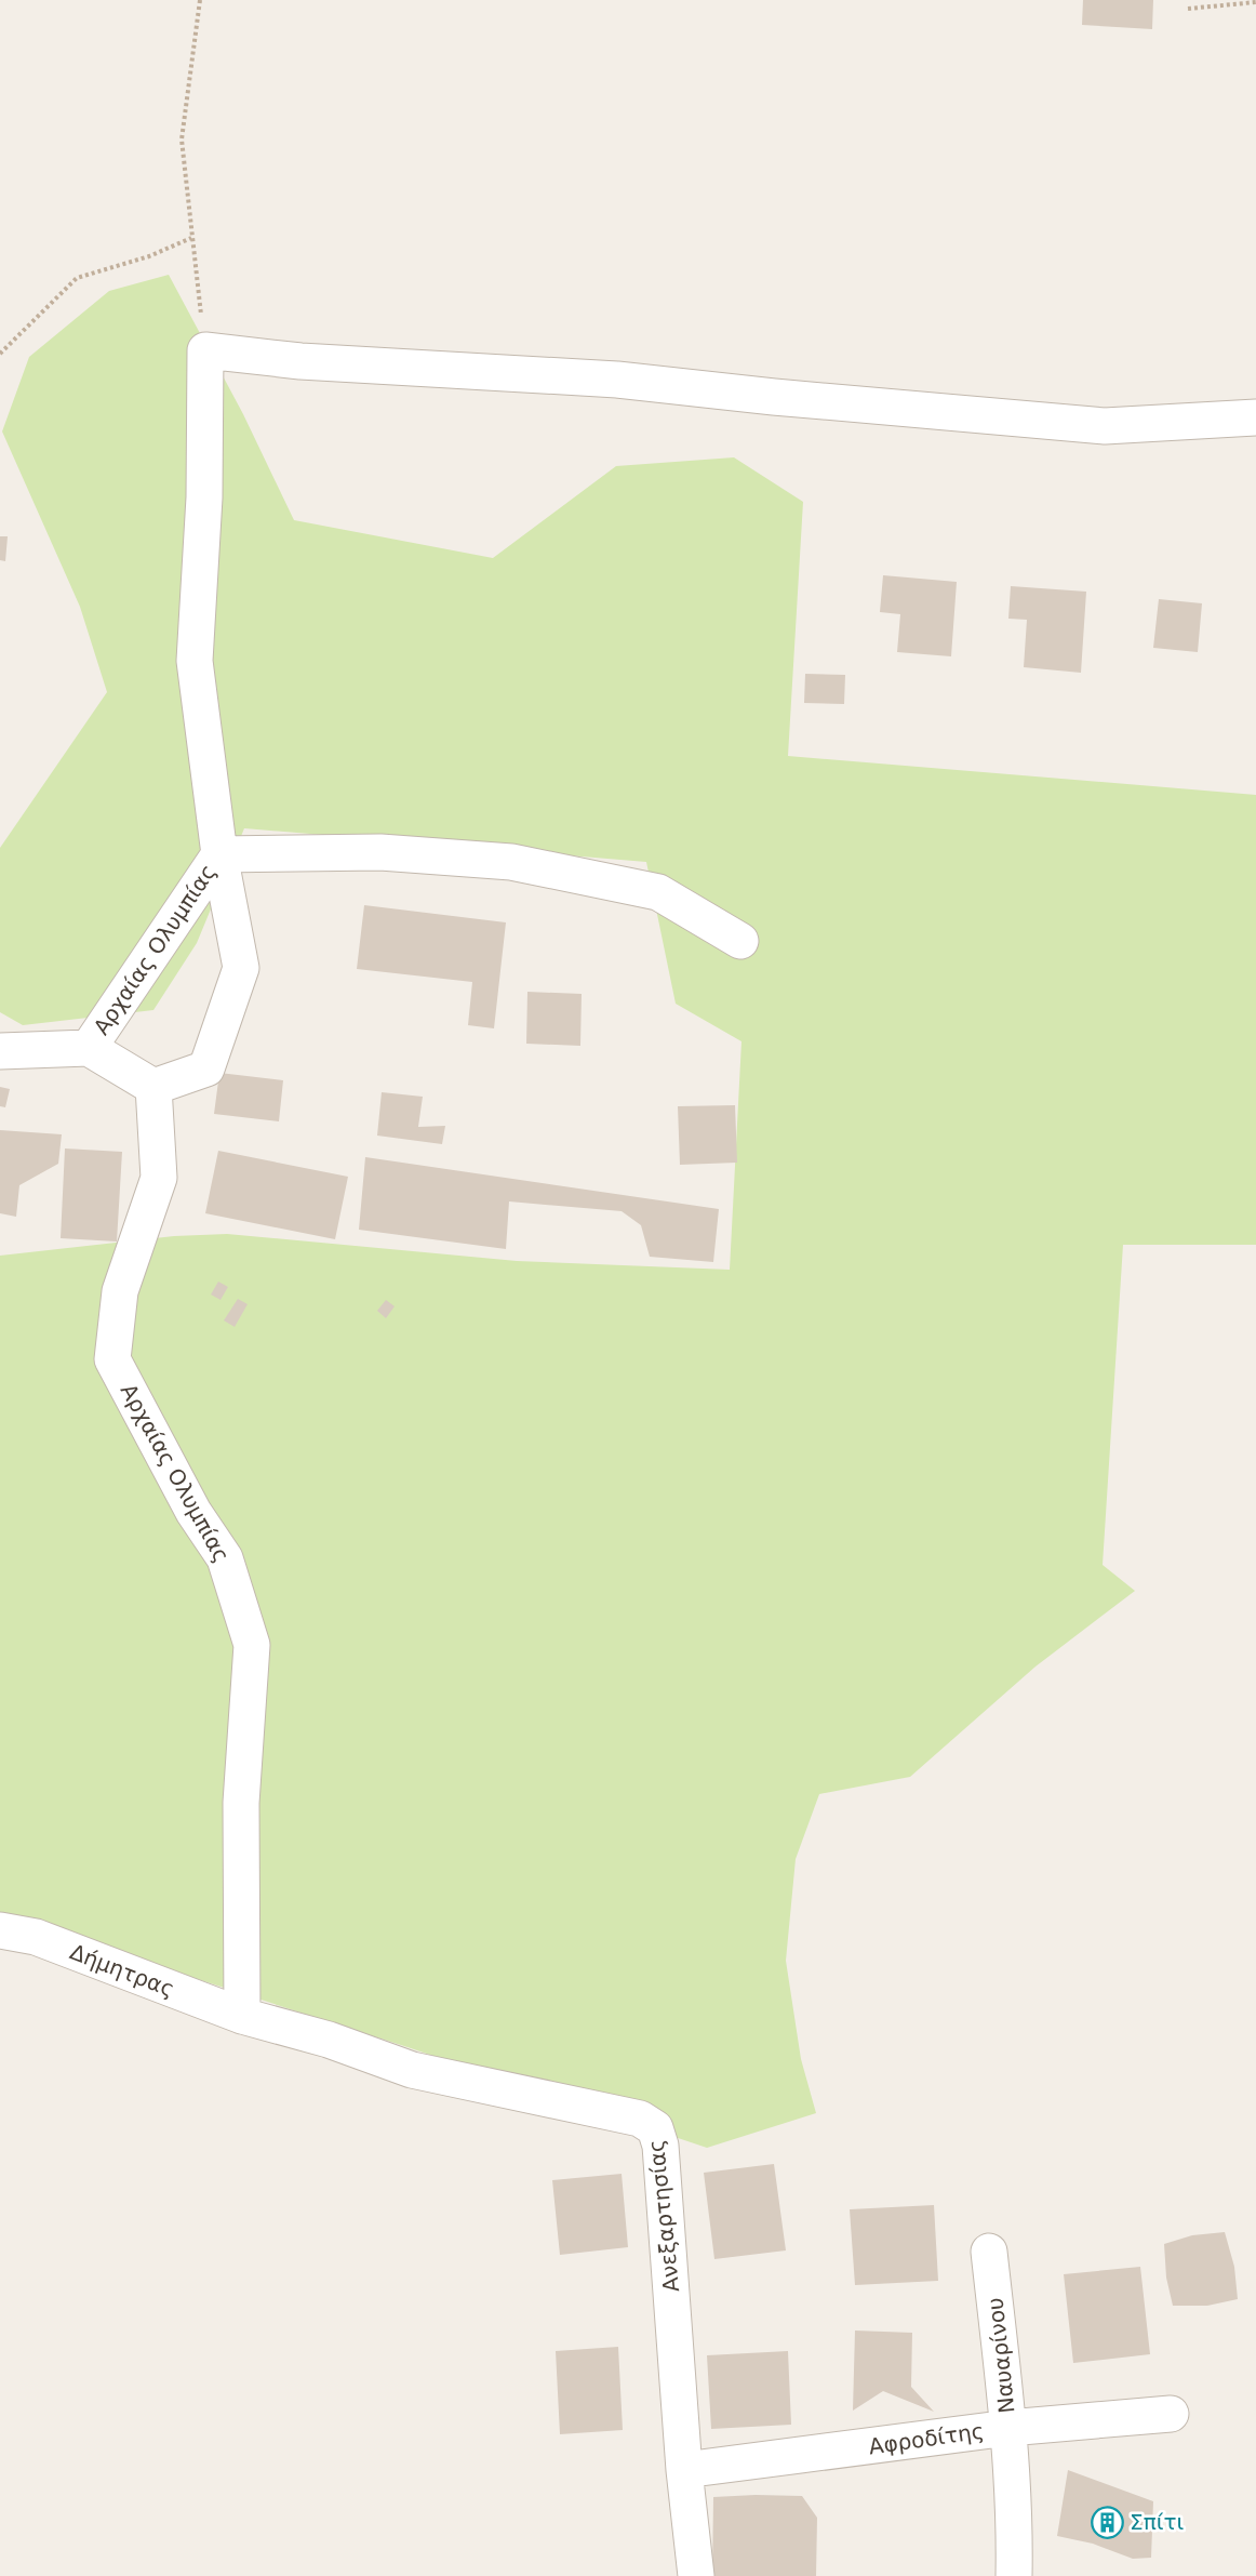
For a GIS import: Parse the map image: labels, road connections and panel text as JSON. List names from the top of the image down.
{
  "streets": {
    "street": [
      "Αρχαίας Ολυμπίας",
      "Δήμητρας",
      "Ανεξαρτησίας",
      "Ναυαρίνου",
      "Αφροδίτης"
    ]
  },
  "crossings": [
    ["Αρχαίας Ολυμπίας", "Δήμητρας"],
    ["Αρχαίας Ολυμπίας", "Ανεξαρτησίας"],
    ["Δήμητρας", "Ανεξαρτησίας"],
    ["Ανεξαρτησίας", "Αφροδίτης"],
    ["Ναυαρίνου", "Αφροδίτης"]
  ],
  "places": {
    "building": ["Σπίτι"]
  }
}
